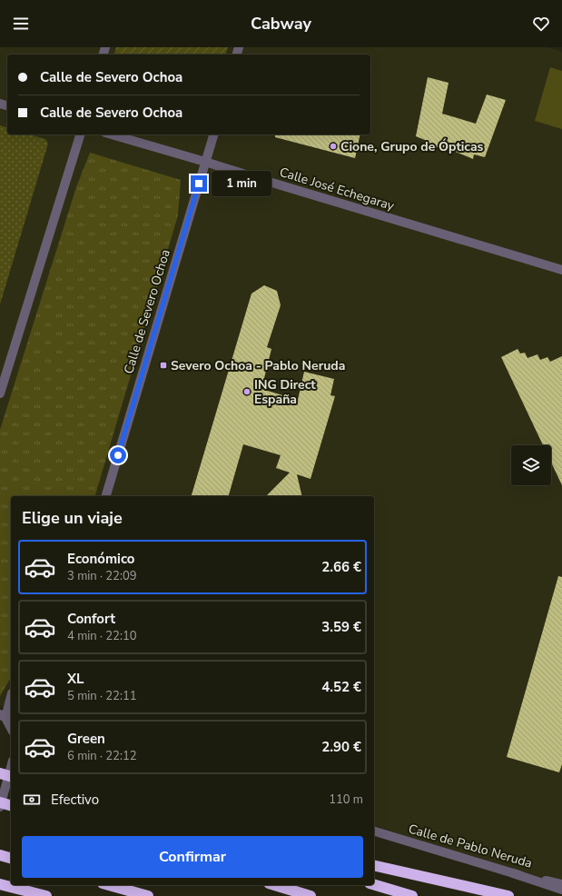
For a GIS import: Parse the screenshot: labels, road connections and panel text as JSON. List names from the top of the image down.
{
  "streets": {
    "street": ["Calle José Echegaray", "Calle de Severo Ochoa", "Calle de Pablo Neruda"]
  },
  "crossings": [
    ["Calle José Echegaray", "Calle de Severo Ochoa"]
  ],
  "places": {
    "other": ["Cione, Grupo de Ópticas", "ING Direct España"],
    "transit": ["Severo Ochoa - Pablo Neruda"]
  },
  "page": {
    "header": "Cabway",
    "banner": ["Calle de Severo Ochoa", "Calle de Severo Ochoa"],
    "bubble": "1 min",
    "heading": "Elige un viaje",
    "list": [
      {
        "name": "Económico",
        "note": "3 min · 22:09",
        "value": "2.66 €"
      },
      {
        "name": "Confort",
        "note": "4 min · 22:10",
        "value": "3.59 €"
      },
      {
        "name": "XL",
        "note": "5 min · 22:11",
        "value": "4.52 €"
      },
      {
        "name": "Green",
        "note": "6 min · 22:12",
        "value": "2.90 €"
      }
    ],
    "pay": ["Efectivo", "110 m"],
    "buttons": "Confirmar"
  }
}
